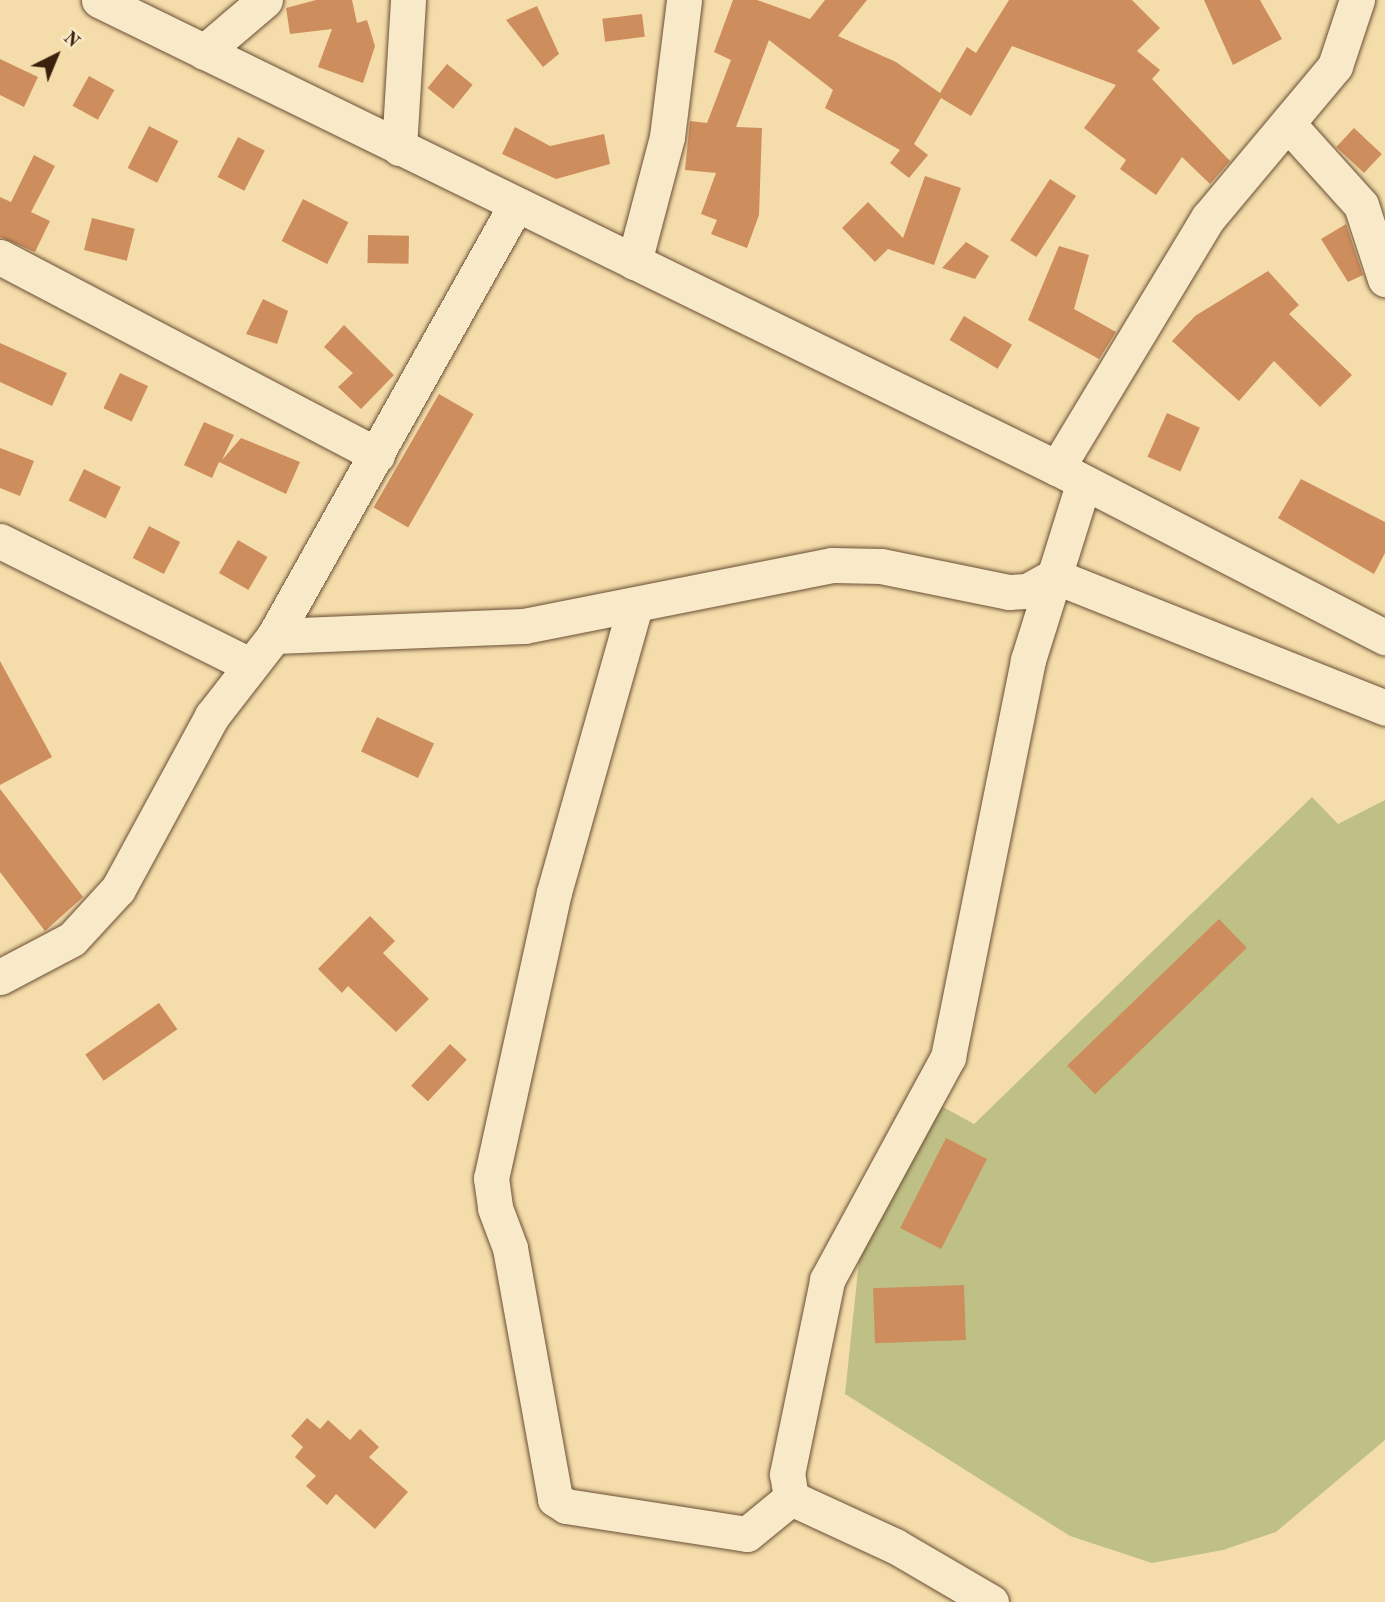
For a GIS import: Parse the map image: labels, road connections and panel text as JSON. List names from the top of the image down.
{
  "north": "top right"
}
